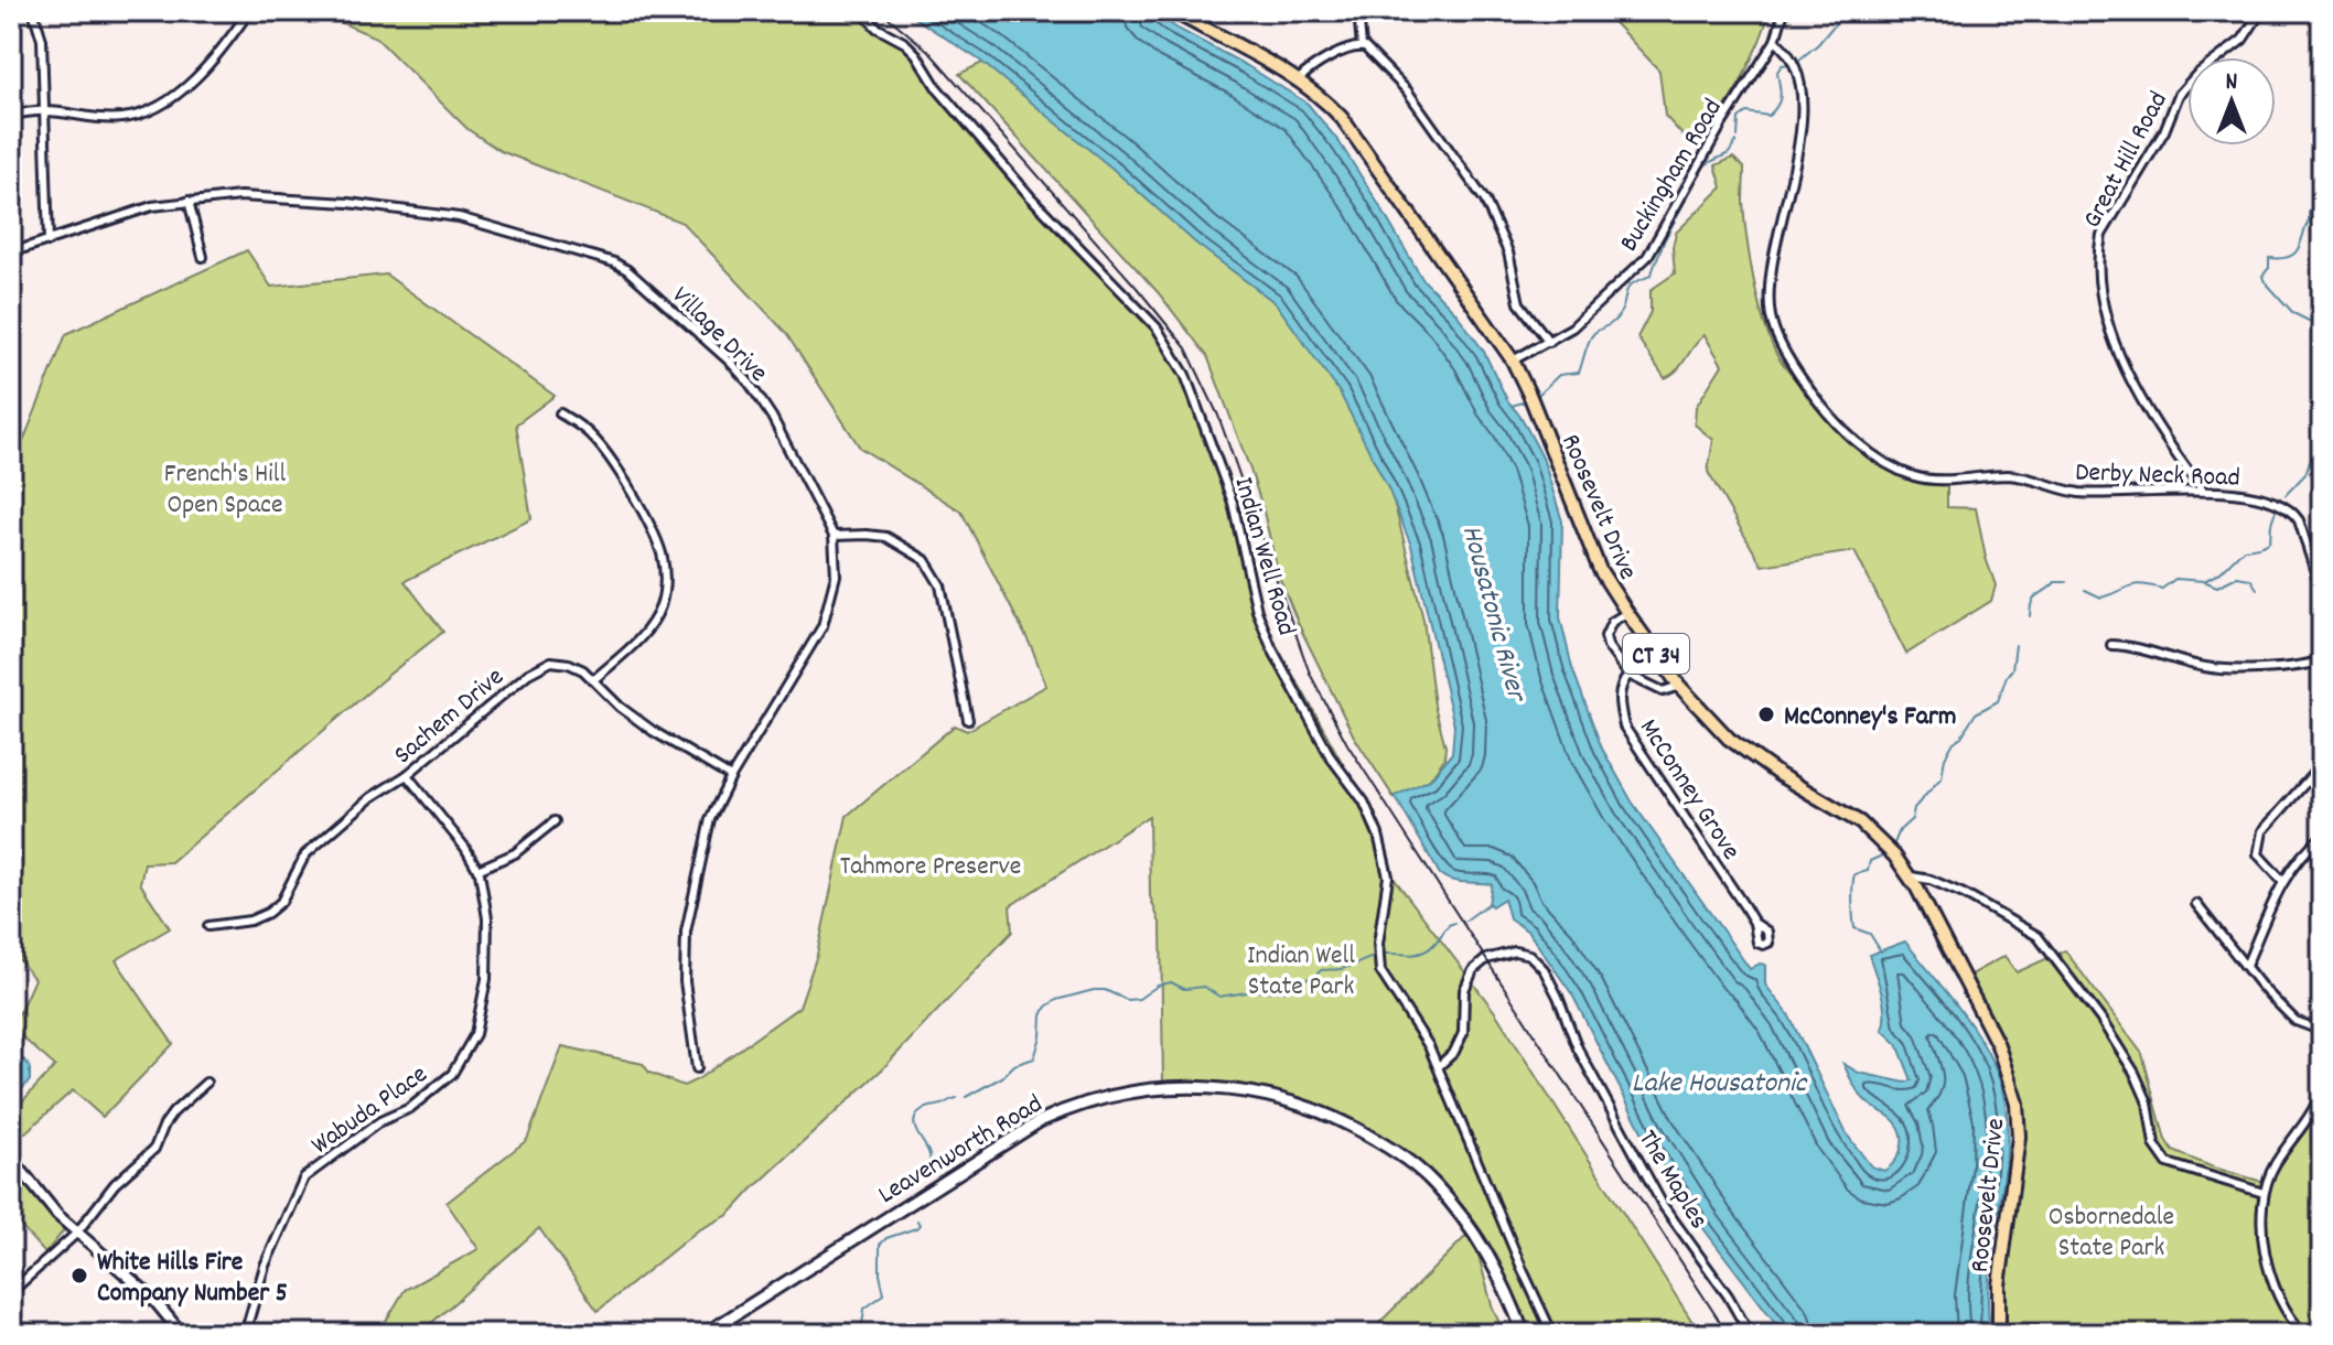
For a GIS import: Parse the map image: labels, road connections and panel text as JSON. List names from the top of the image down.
{
  "streets": {
    "main road": ["Roosevelt Drive", "CT 34", "Leavenworth Road"],
    "street": [
      "Great Hill Road",
      "Buckingham Road",
      "Village Drive",
      "Derby Neck Road",
      "Indian Well Road",
      "Sachem Drive",
      "McConney Grove",
      "Wabuda Place",
      "The Maples"
    ]
  },
  "crossings": [
    ["Great Hill Road", "Derby Neck Road"],
    ["Buckingham Road", "Derby Neck Road"],
    ["Buckingham Road", "Roosevelt Drive"],
    ["Village Drive", "Sachem Drive"],
    ["Roosevelt Drive", "McConney Grove"],
    ["Indian Well Road", "The Maples"],
    ["Sachem Drive", "Wabuda Place"]
  ],
  "water": ["Housatonic River", "Lake Housatonic"],
  "parks": [
    "French's Hill Open Space",
    "Tahmore Preserve",
    "Indian Well State Park",
    "Osbornedale State Park"
  ],
  "places": ["McConney's Farm", "White Hills Fire Company Number 5"],
  "north": "top"
}
